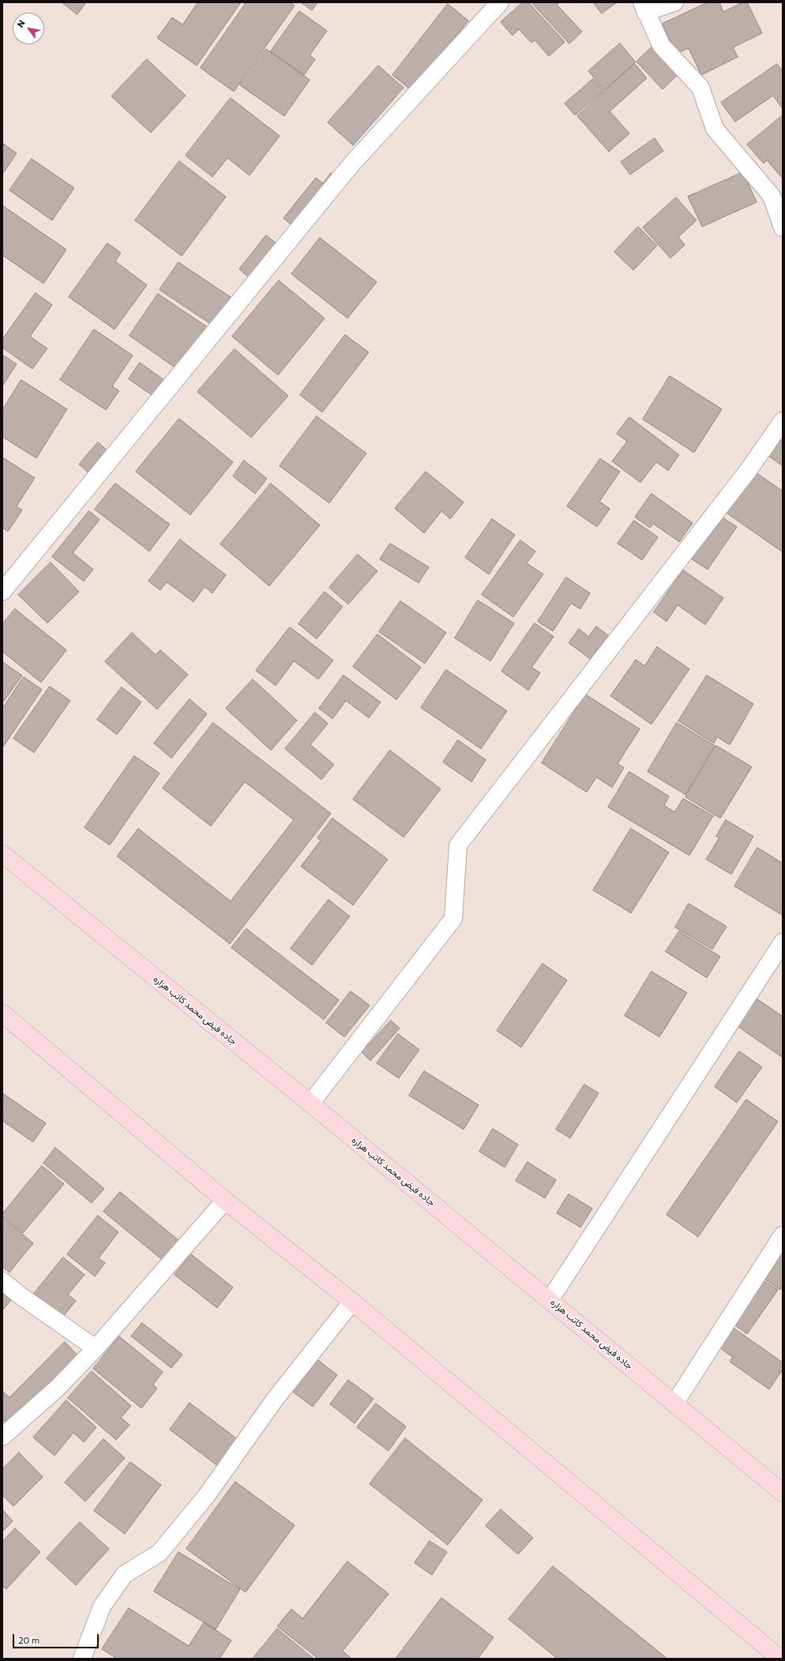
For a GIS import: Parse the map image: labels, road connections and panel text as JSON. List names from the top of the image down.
{
  "streets": {
    "main road": ["جاده فیض محمد کاتب هزاره"]
  },
  "scale_bar": "20 m",
  "north": "top left"
}
